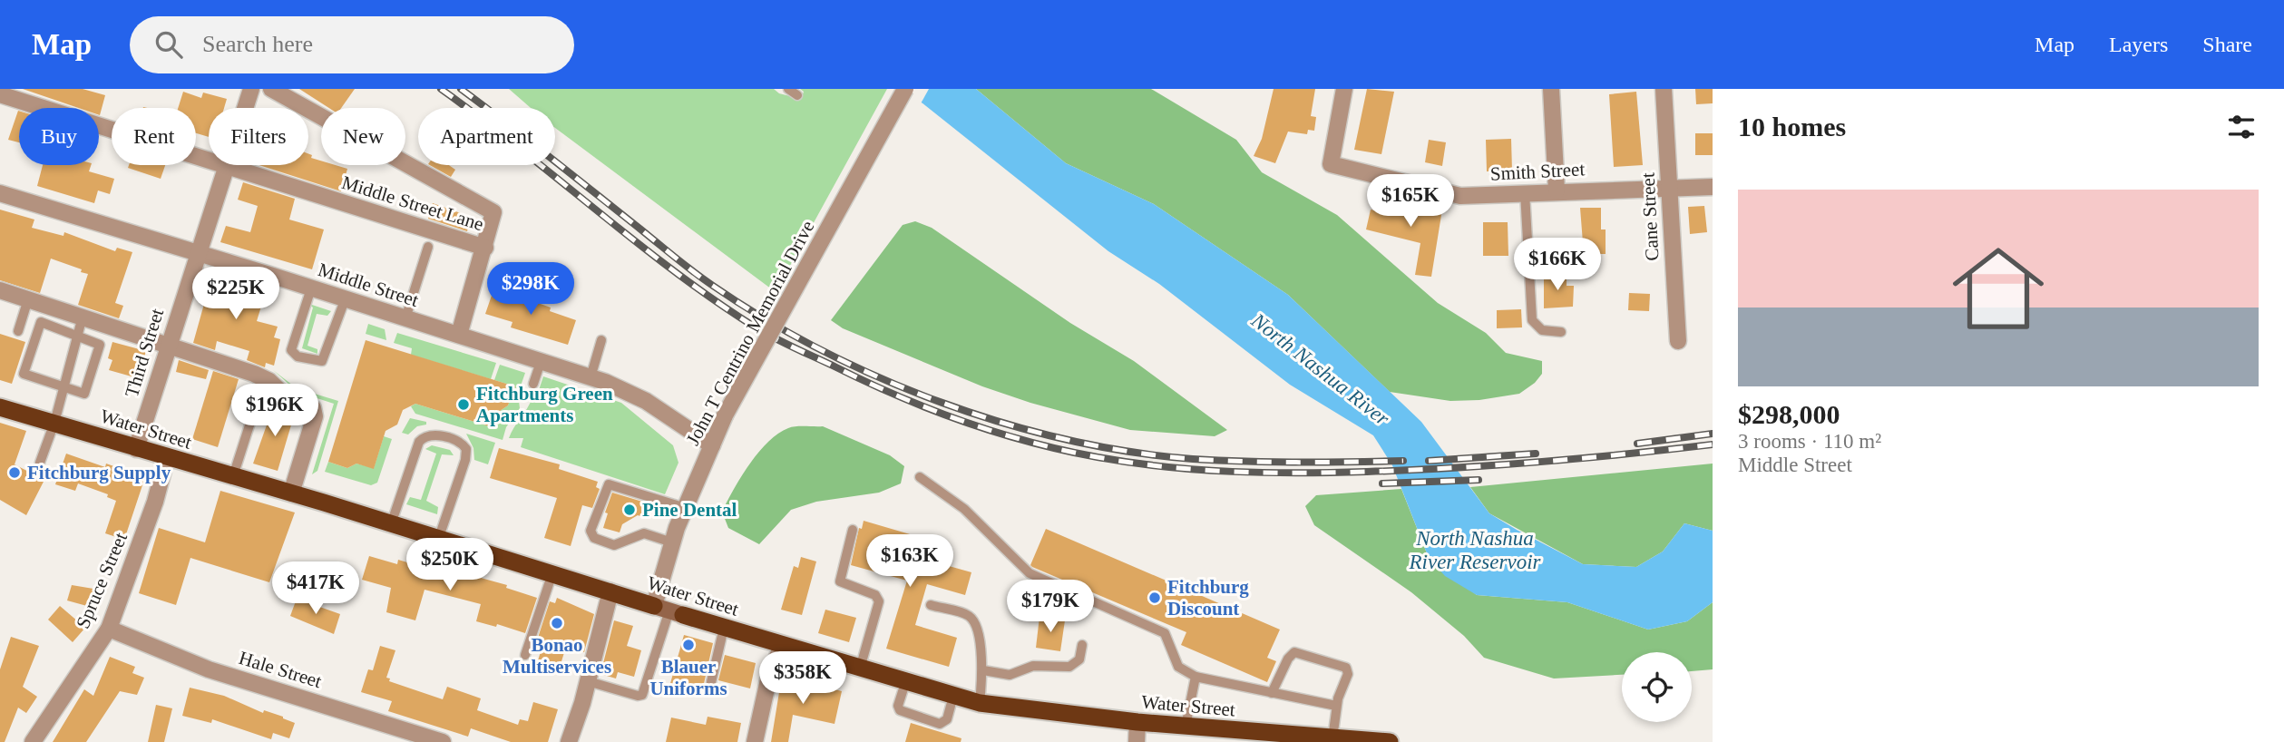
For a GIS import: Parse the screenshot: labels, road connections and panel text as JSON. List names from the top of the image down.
{
  "streets": {
    "highway": ["Water Street"],
    "street": [
      "Smith Street",
      "Middle Street Lane",
      "Cane Street",
      "Middle Street",
      "John T Centrino Memorial Drive",
      "Third Street",
      "Spruce Street",
      "Hale Street"
    ]
  },
  "crossings": [
    ["Smith Street", "Cane Street"],
    ["Middle Street Lane", "Third Street"],
    ["Middle Street", "John T Centrino Memorial Drive"],
    ["Middle Street", "Third Street"],
    ["John T Centrino Memorial Drive", "Water Street"],
    ["Third Street", "Water Street"],
    ["Water Street", "Spruce Street"],
    ["Spruce Street", "Hale Street"]
  ],
  "water": ["North Nashua River", "North Nashua River Reservoir"],
  "places": [
    "Fitchburg Green Apartments",
    "Fitchburg Supply",
    "Pine Dental",
    "Fitchburg Discount",
    "Bonao Multiservices",
    "Blauer Uniforms"
  ],
  "page": {
    "header": "Map",
    "search": "Search here",
    "nav": ["Map", "Layers", "Share"],
    "heading": "10 homes",
    "chip": [
      "Buy",
      "Rent",
      "Filters",
      "New",
      "Apartment"
    ],
    "list": [
      {
        "name": "$298,000",
        "note": "3 rooms · 110 m² · Middle Street"
      }
    ],
    "price": [
      "$165K",
      "$166K",
      "$298K",
      "$225K",
      "$196K",
      "$163K",
      "$250K",
      "$417K",
      "$179K",
      "$358K"
    ]
  }
}
